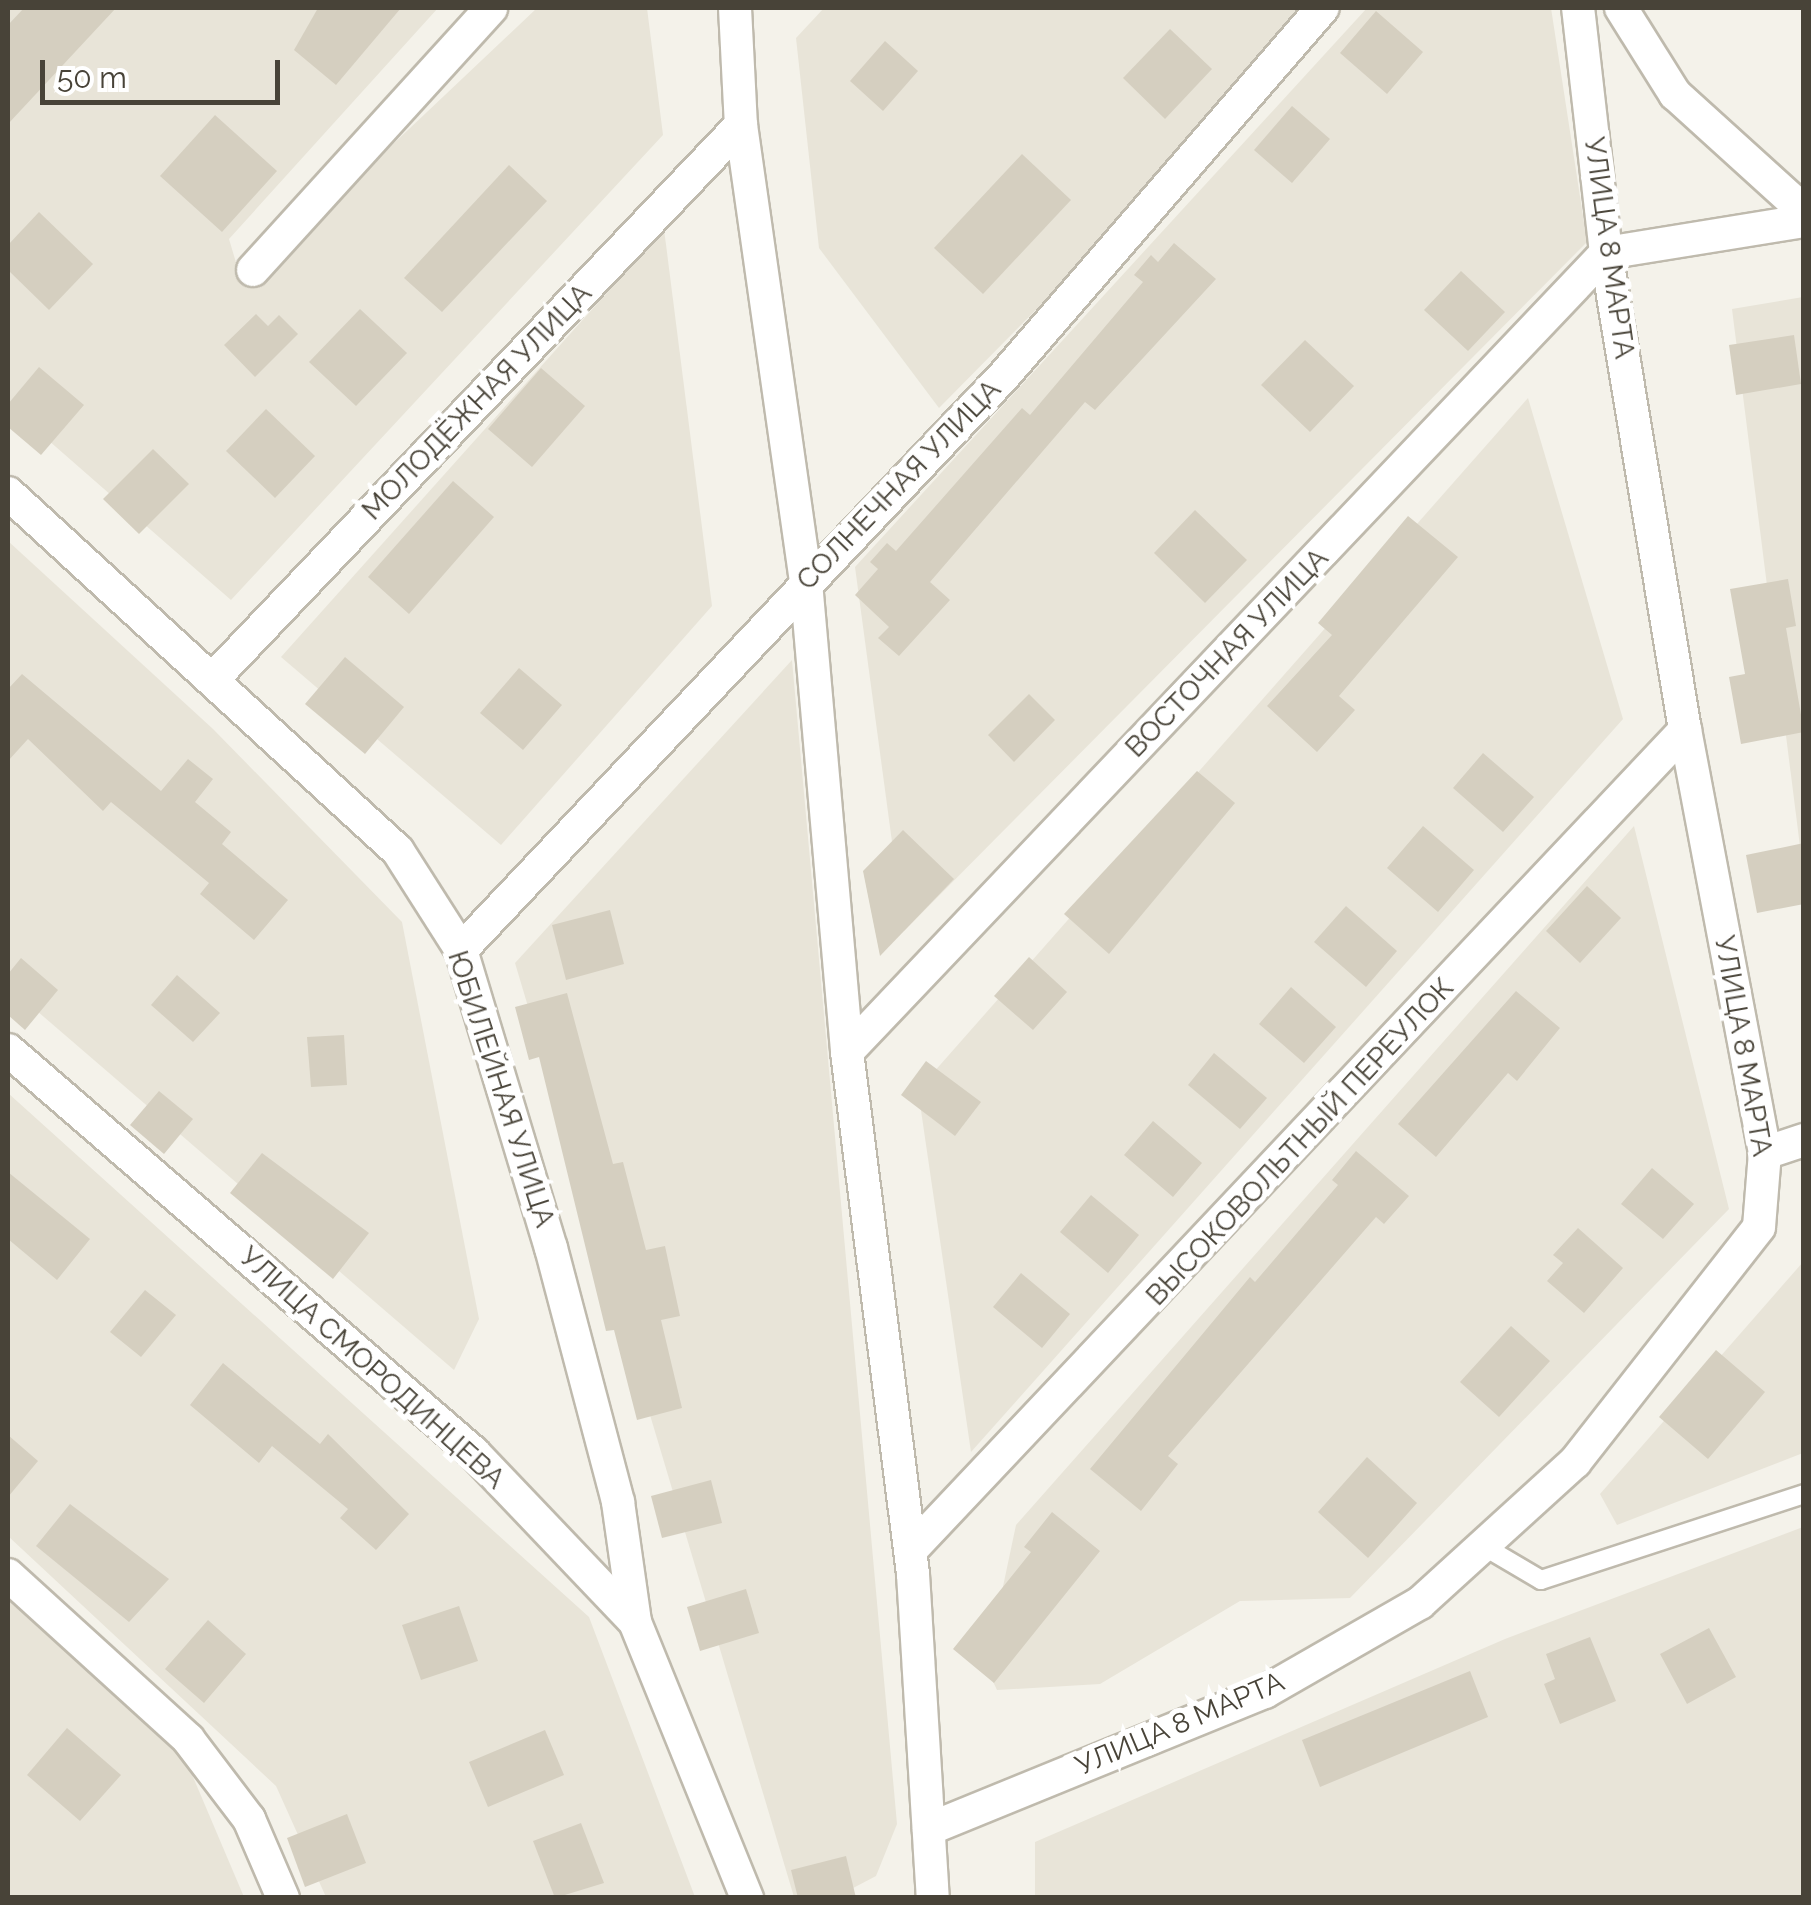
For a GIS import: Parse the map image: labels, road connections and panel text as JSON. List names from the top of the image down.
{
  "streets": {
    "street": [
      "УЛИЦА 8 МАРТА",
      "МОЛОДЁЖНАЯ УЛИЦА",
      "СОЛНЕЧНАЯ УЛИЦА",
      "ВОСТОЧНАЯ УЛИЦА",
      "ЮБИЛЕЙНАЯ УЛИЦА",
      "ВЫСОКОВОЛЬТНЫЙ ПЕРЕУЛОК",
      "УЛИЦА СМОРОДИНЦЕВА"
    ]
  },
  "crossings": [
    ["УЛИЦА 8 МАРТА", "ВОСТОЧНАЯ УЛИЦА"],
    ["УЛИЦА 8 МАРТА", "ВЫСОКОВОЛЬТНЫЙ ПЕРЕУЛОК"],
    ["МОЛОДЁЖНАЯ УЛИЦА", "ЮБИЛЕЙНАЯ УЛИЦА"],
    ["СОЛНЕЧНАЯ УЛИЦА", "ЮБИЛЕЙНАЯ УЛИЦА"],
    ["ЮБИЛЕЙНАЯ УЛИЦА", "УЛИЦА СМОРОДИНЦЕВА"]
  ],
  "scale_bar": "50 m"
}
